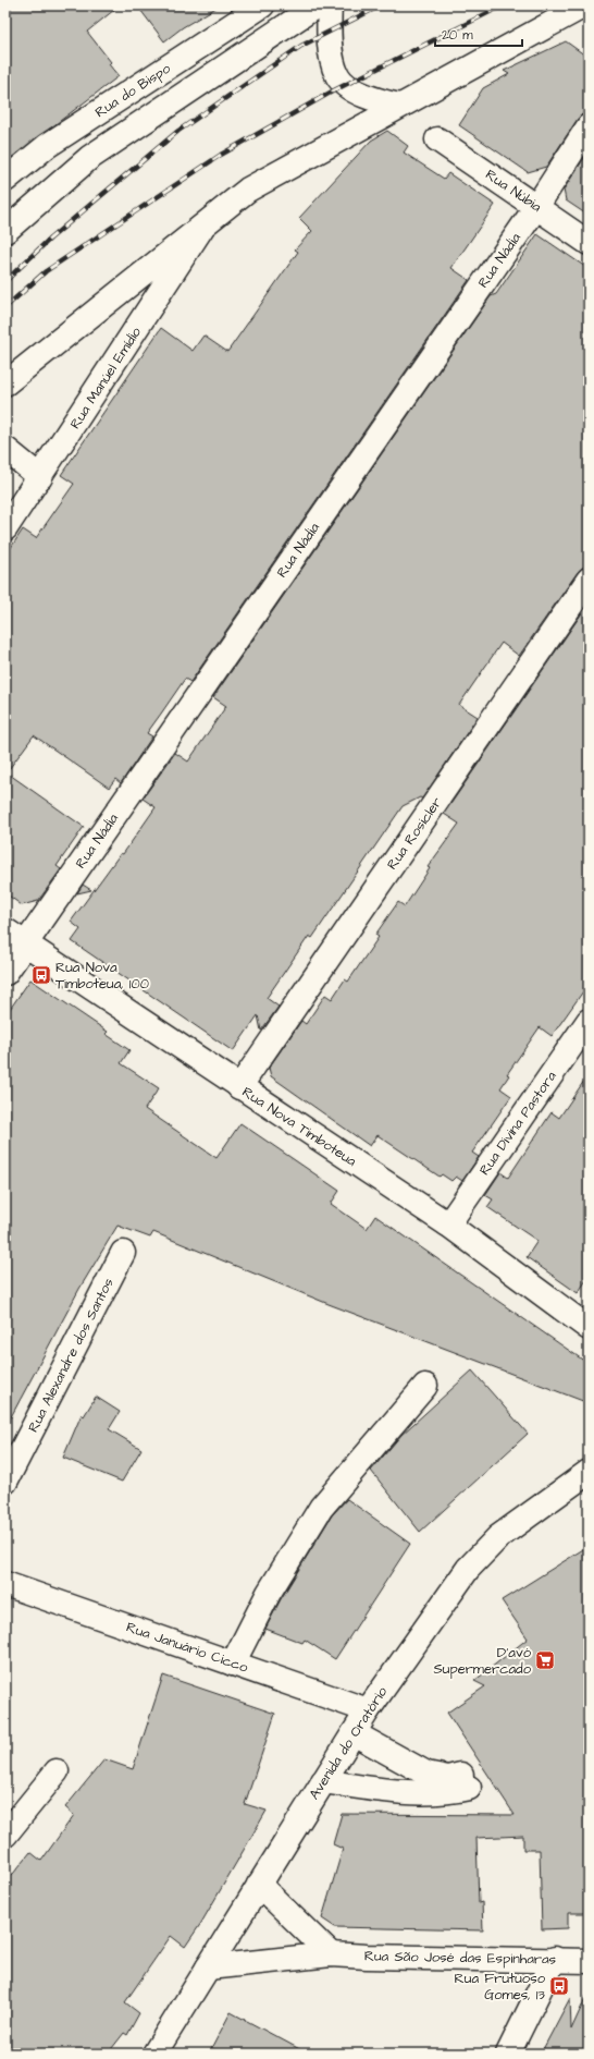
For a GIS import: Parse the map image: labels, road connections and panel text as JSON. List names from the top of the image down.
{
  "streets": {
    "street": [
      "Rua do Bispo",
      "Rua Núbia",
      "Rua Nádia",
      "Rua Manúel Emídio",
      "Rua Rosicler",
      "Rua Divina Pastora",
      "Rua Nova Timboteua",
      "Rua Alexandre dos Santos",
      "Rua Januário Cicco",
      "Avenida do Oratório",
      "Rua São José das Espinharas"
    ]
  },
  "crossings": [
    ["Rua Núbia", "Rua Nádia"],
    ["Rua Nádia", "Rua Nova Timboteua"],
    ["Rua Rosicler", "Rua Nova Timboteua"],
    ["Rua Divina Pastora", "Rua Nova Timboteua"],
    ["Rua Januário Cicco", "Avenida do Oratório"],
    ["Avenida do Oratório", "Rua São José das Espinharas"]
  ],
  "places": {
    "bus stop": ["Rua Nova Timboteua, 100", "Rua Frutuoso Gomes, 13"],
    "supermarket": ["D'avó Supermercado"]
  },
  "scale_bar": "20 m"
}
